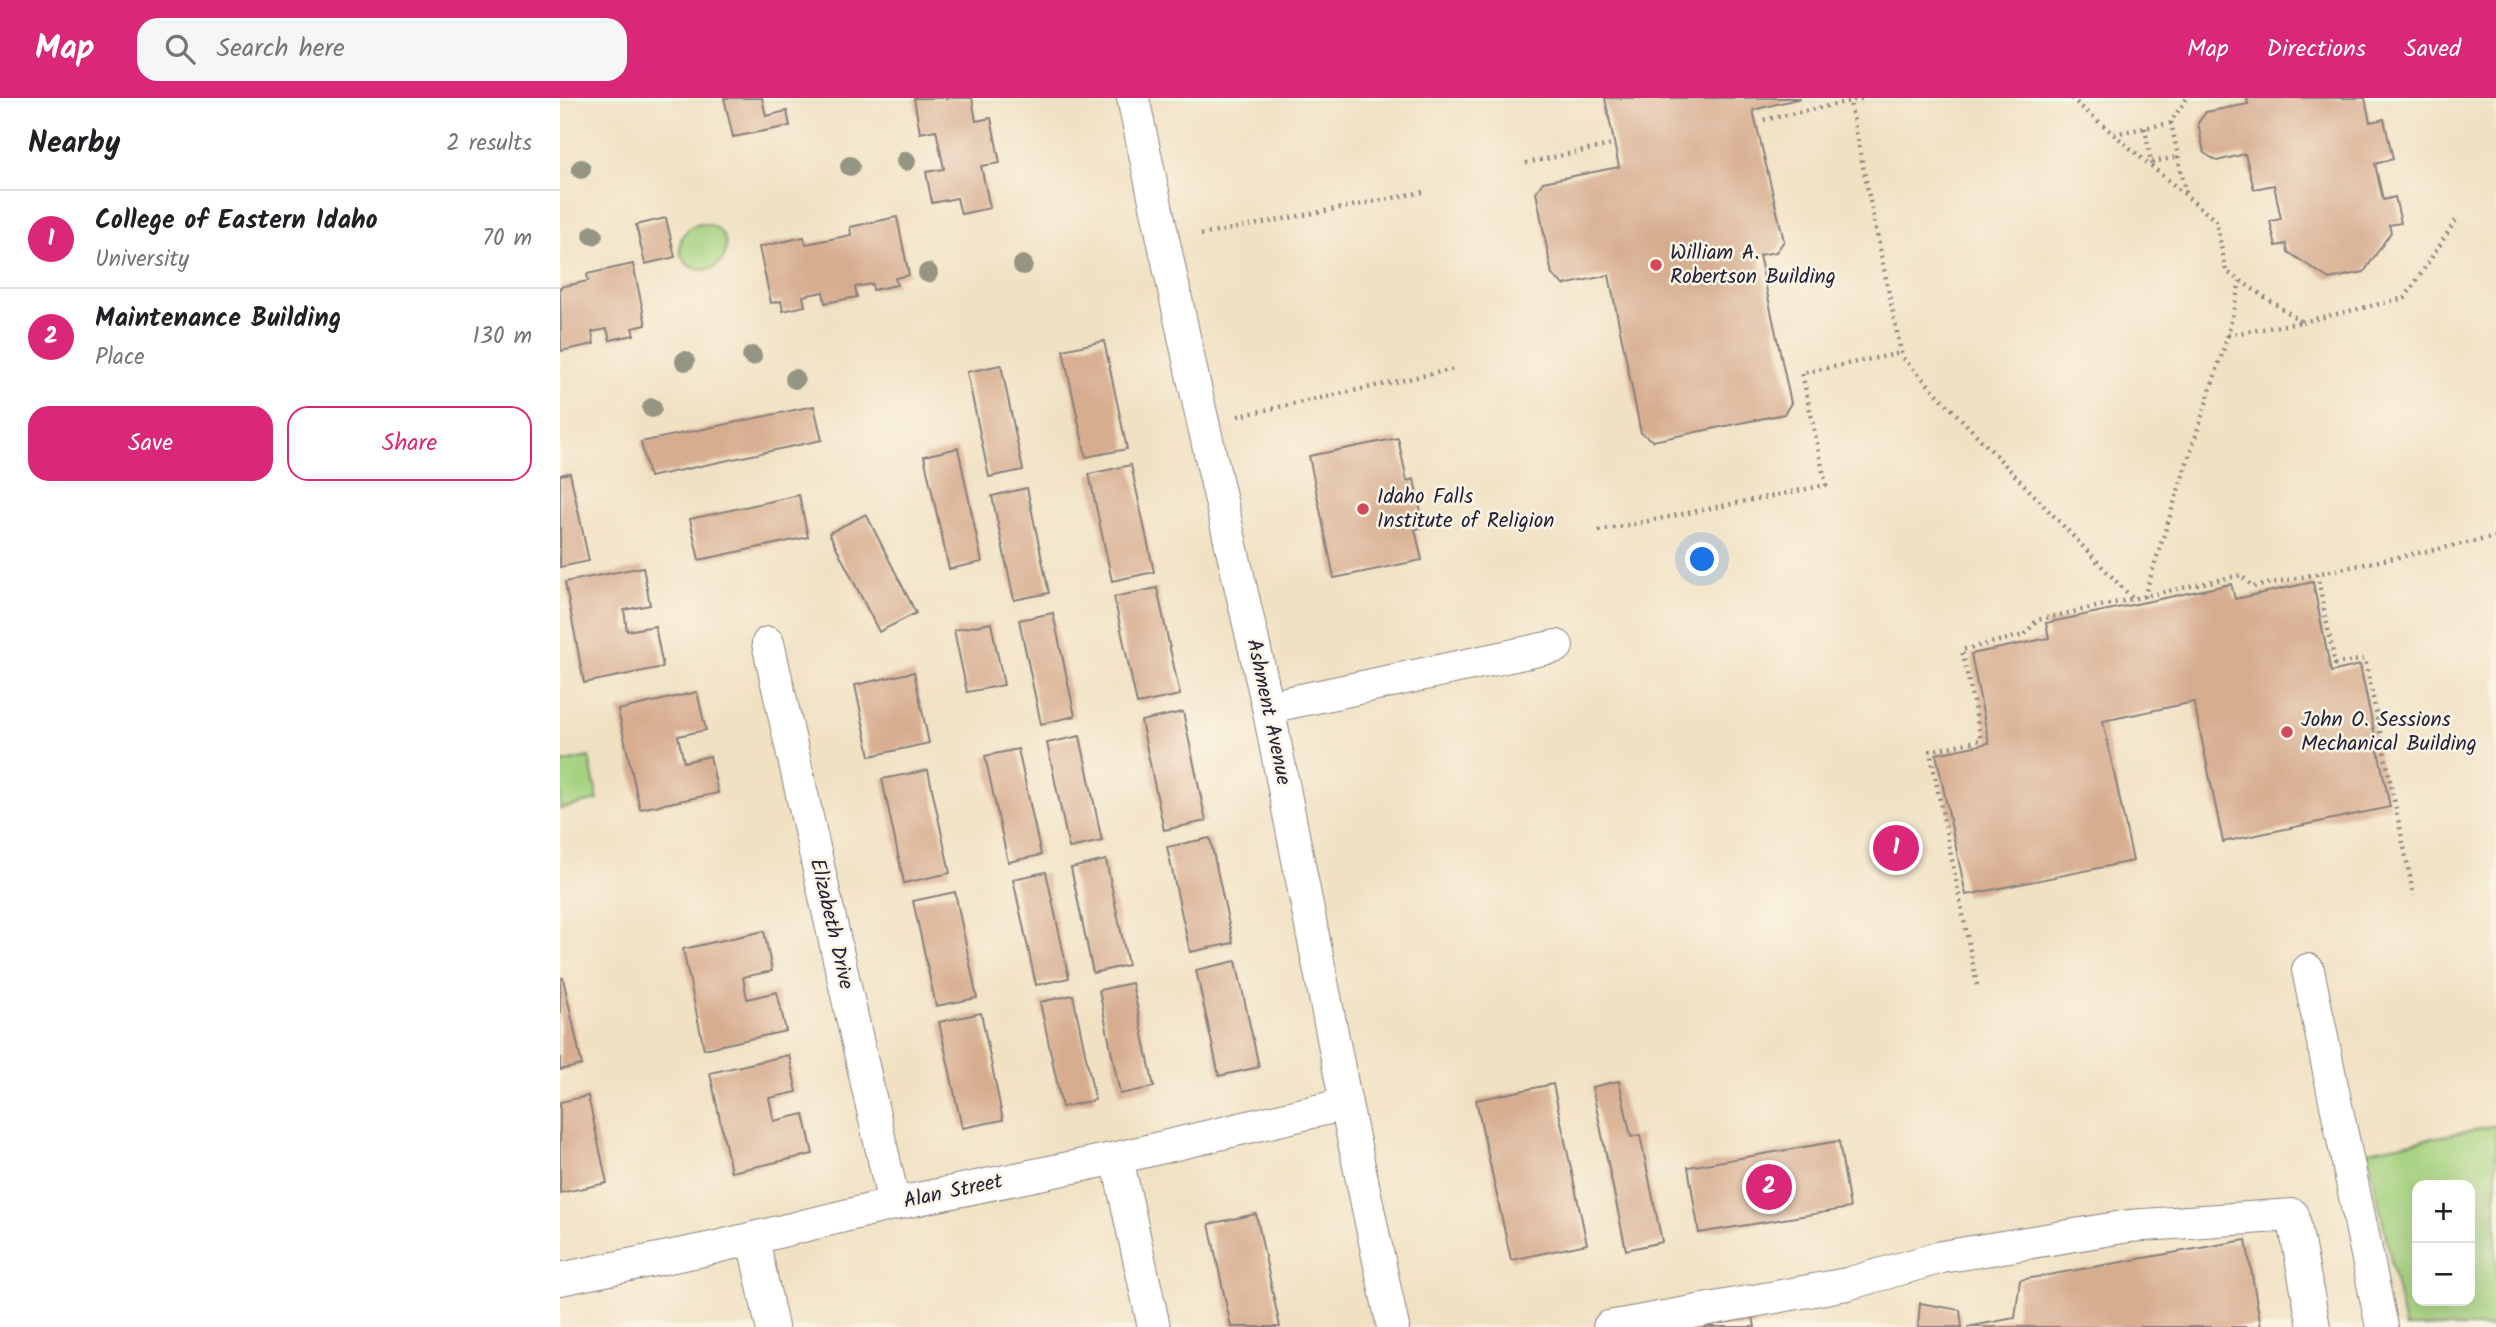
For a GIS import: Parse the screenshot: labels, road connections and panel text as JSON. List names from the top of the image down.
{
  "streets": {
    "street": ["Ashment Avenue", "Elizabeth Drive", "Alan Street"]
  },
  "crossings": [
    ["Ashment Avenue", "Alan Street"],
    ["Elizabeth Drive", "Alan Street"]
  ],
  "places": ["William A. Robertson Building", "Idaho Falls Institute of Religion", "John O. Sessions Mechanical Building"],
  "page": {
    "header": "Map",
    "search": "Search here",
    "nav": ["Map", "Directions", "Saved"],
    "heading": ["Nearby", "2 results"],
    "list": [
      {
        "mark": "1",
        "name": "College of Eastern Idaho",
        "note": "University",
        "value": "70 m"
      },
      {
        "mark": "2",
        "name": "Maintenance Building",
        "note": "Place",
        "value": "130 m"
      }
    ],
    "buttons": ["Save", "Share"],
    "pins": ["1", "2"],
    "map_buttons": ["+", "−"]
  }
}
